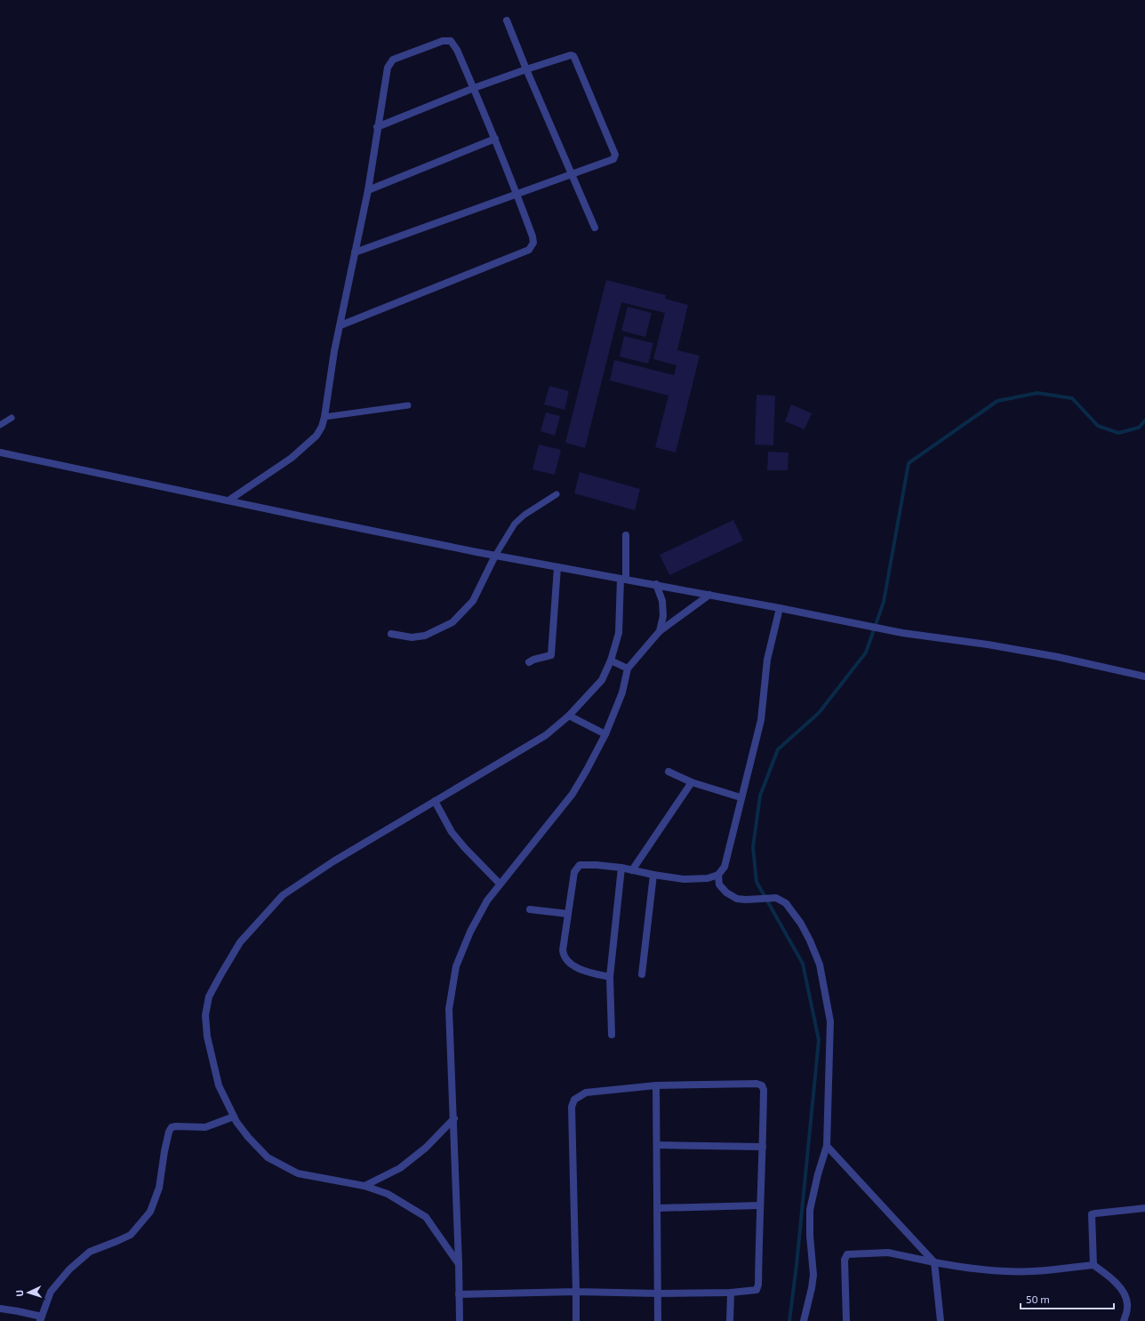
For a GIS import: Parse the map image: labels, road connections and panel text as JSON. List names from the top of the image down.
{
  "scale_bar": "50 m",
  "north": "left"
}
